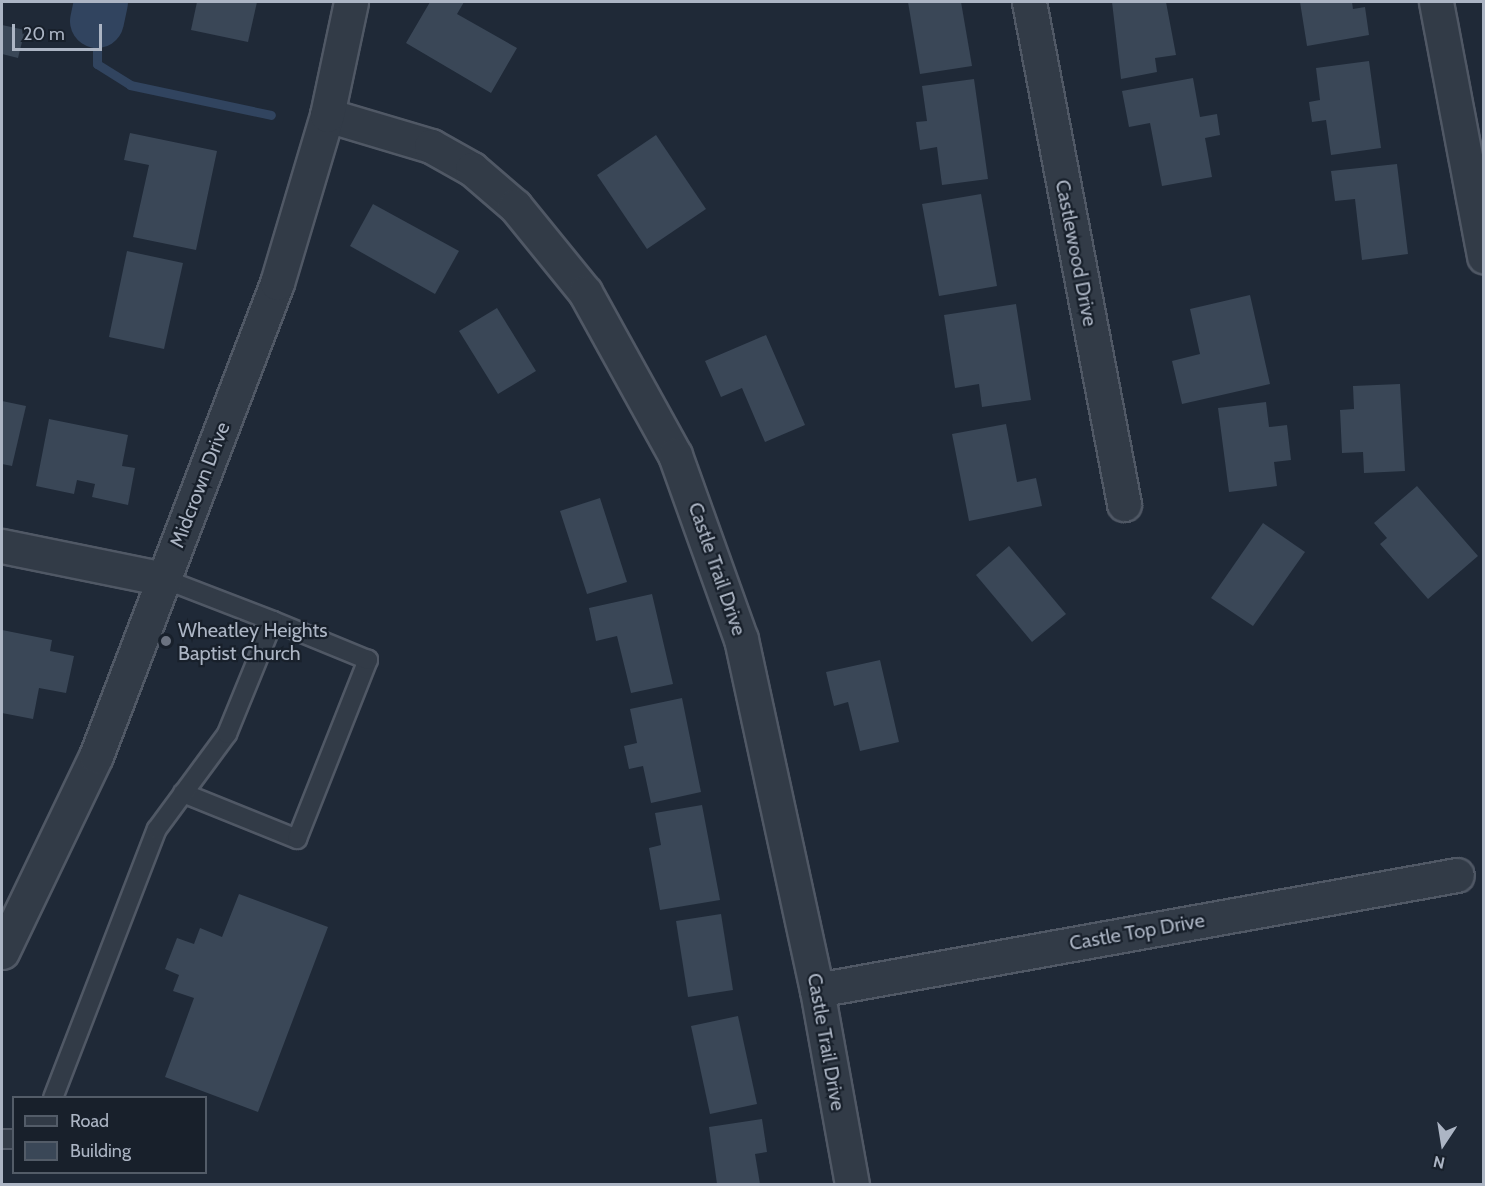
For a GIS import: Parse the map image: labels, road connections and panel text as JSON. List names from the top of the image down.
{
  "streets": {
    "street": [
      "Castlewood Drive",
      "Midcrown Drive",
      "Castle Trail Drive",
      "Castle Top Drive"
    ]
  },
  "crossings": [
    ["Midcrown Drive", "Castle Trail Drive"],
    ["Castle Trail Drive", "Castle Top Drive"]
  ],
  "places": ["Wheatley Heights Baptist Church"],
  "legend": ["Road", "Building"],
  "scale_bar": "20 m",
  "north": "bottom"
}
